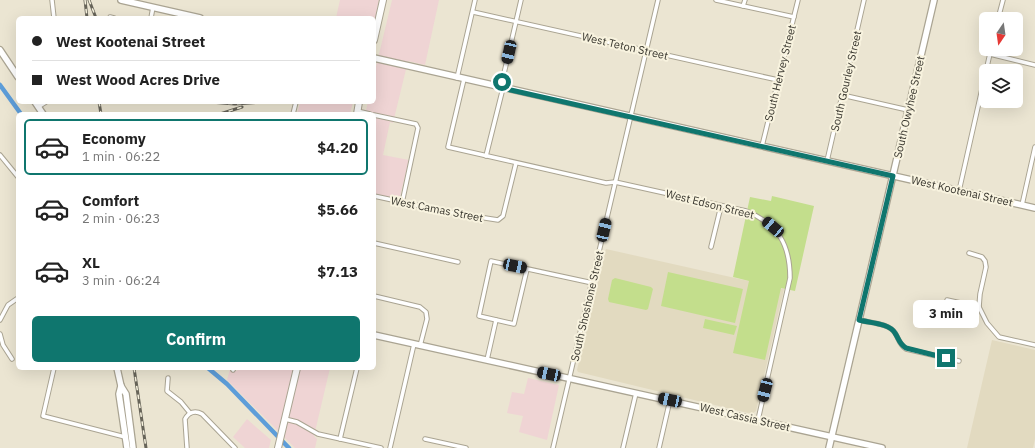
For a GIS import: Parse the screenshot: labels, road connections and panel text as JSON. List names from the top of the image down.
{
  "streets": {
    "street": [
      "West Teton Street",
      "South Hervey Street",
      "South Gourley Street",
      "South Owyhee Street",
      "West Kootenai Street",
      "West Edson Street",
      "West Camas Street",
      "South Shoshone Street",
      "West Cassia Street"
    ]
  },
  "crossings": [
    ["West Teton Street", "South Hervey Street"],
    ["West Teton Street", "South Shoshone Street"],
    ["South Hervey Street", "West Kootenai Street"],
    ["South Gourley Street", "West Kootenai Street"],
    ["South Owyhee Street", "West Kootenai Street"],
    ["South Owyhee Street", "West Cassia Street"],
    ["West Kootenai Street", "West Edson Street"],
    ["West Kootenai Street", "South Shoshone Street"],
    ["West Edson Street", "West Camas Street"],
    ["West Edson Street", "South Shoshone Street"],
    ["West Edson Street", "West Cassia Street"],
    ["South Shoshone Street", "West Cassia Street"]
  ],
  "north": "bottom",
  "page": {
    "banner": ["West Kootenai Street", "West Wood Acres Drive"],
    "list": [
      {
        "name": "Economy",
        "note": "1 min · 06:22",
        "value": "$4.20"
      },
      {
        "name": "Comfort",
        "note": "2 min · 06:23",
        "value": "$5.66"
      },
      {
        "name": "XL",
        "note": "3 min · 06:24",
        "value": "$7.13"
      }
    ],
    "bubble": "3 min",
    "buttons": "Confirm"
  }
}
